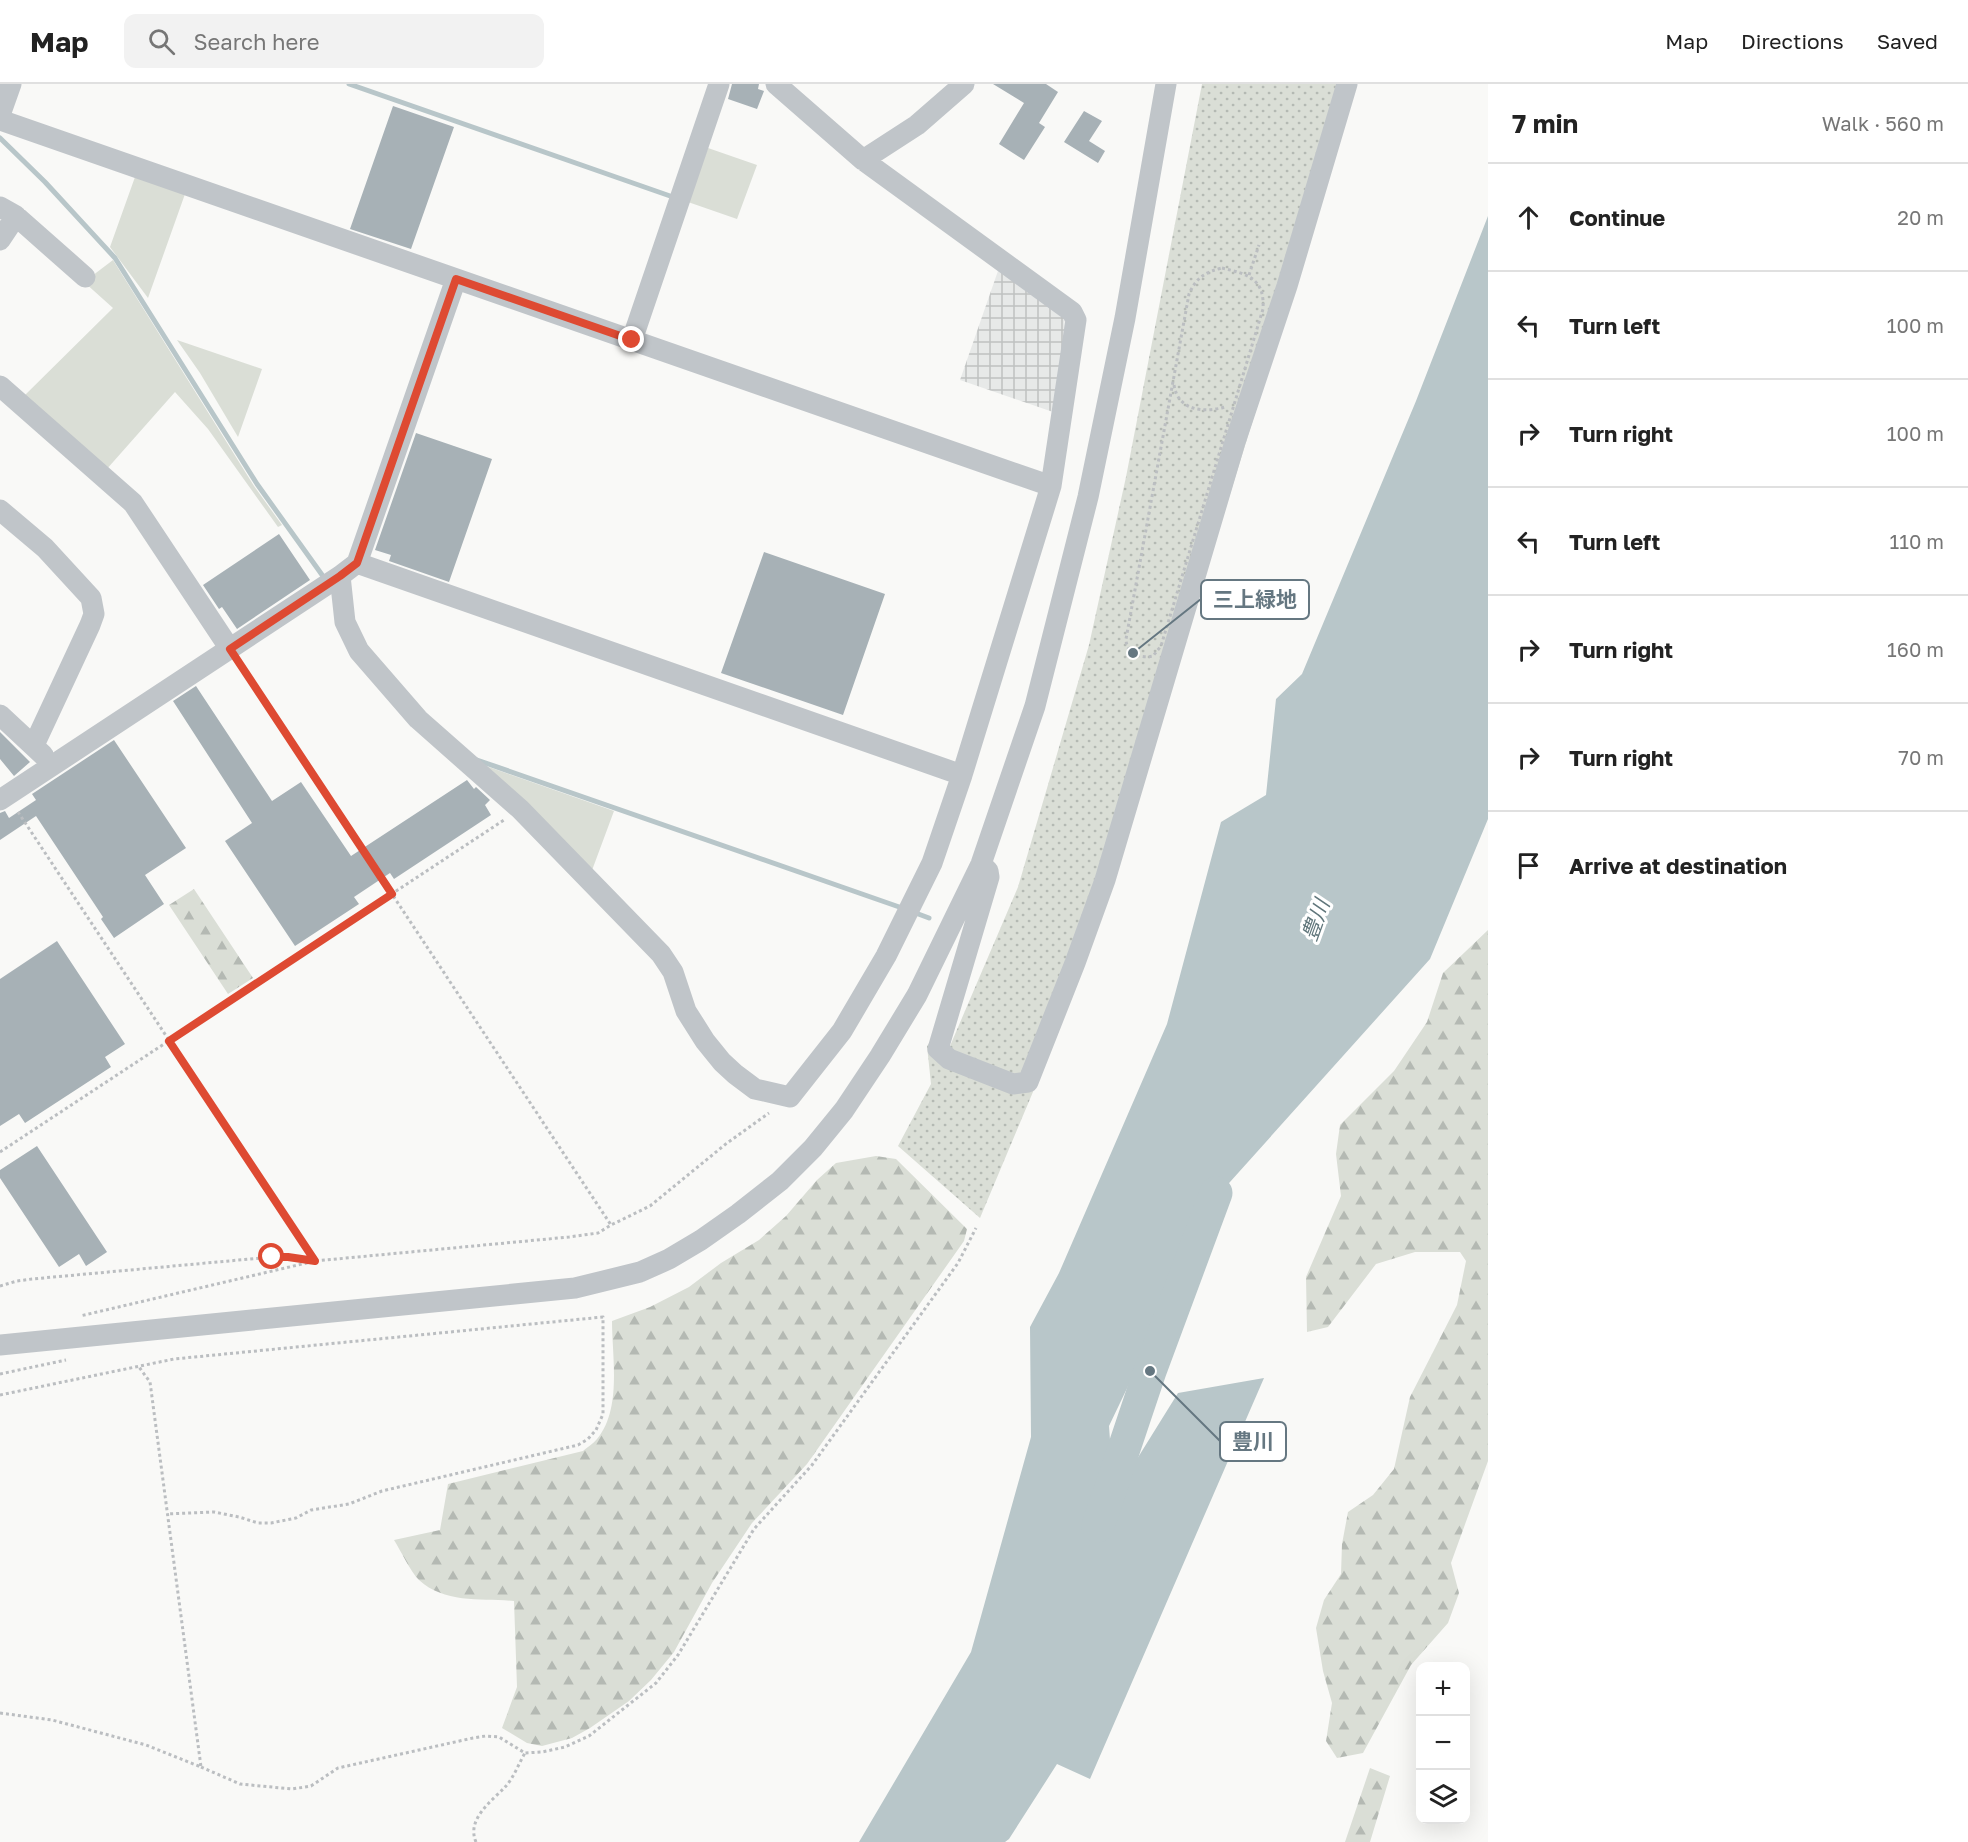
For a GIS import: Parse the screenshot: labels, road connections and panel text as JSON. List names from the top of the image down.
{
  "water": ["豊川"],
  "places": ["三上緑地", "豊川"],
  "page": {
    "header": "Map",
    "search": "Search here",
    "nav": ["Map", "Directions", "Saved"],
    "heading": ["7 min", "Walk · 560 m"],
    "list": [
      ["Continue", "20 m"],
      ["Turn left", "100 m"],
      ["Turn right", "100 m"],
      ["Turn left", "110 m"],
      ["Turn right", "160 m"],
      ["Turn right", "70 m"],
      "Arrive at destination"
    ],
    "map_buttons": ["+", "−"]
  }
}
